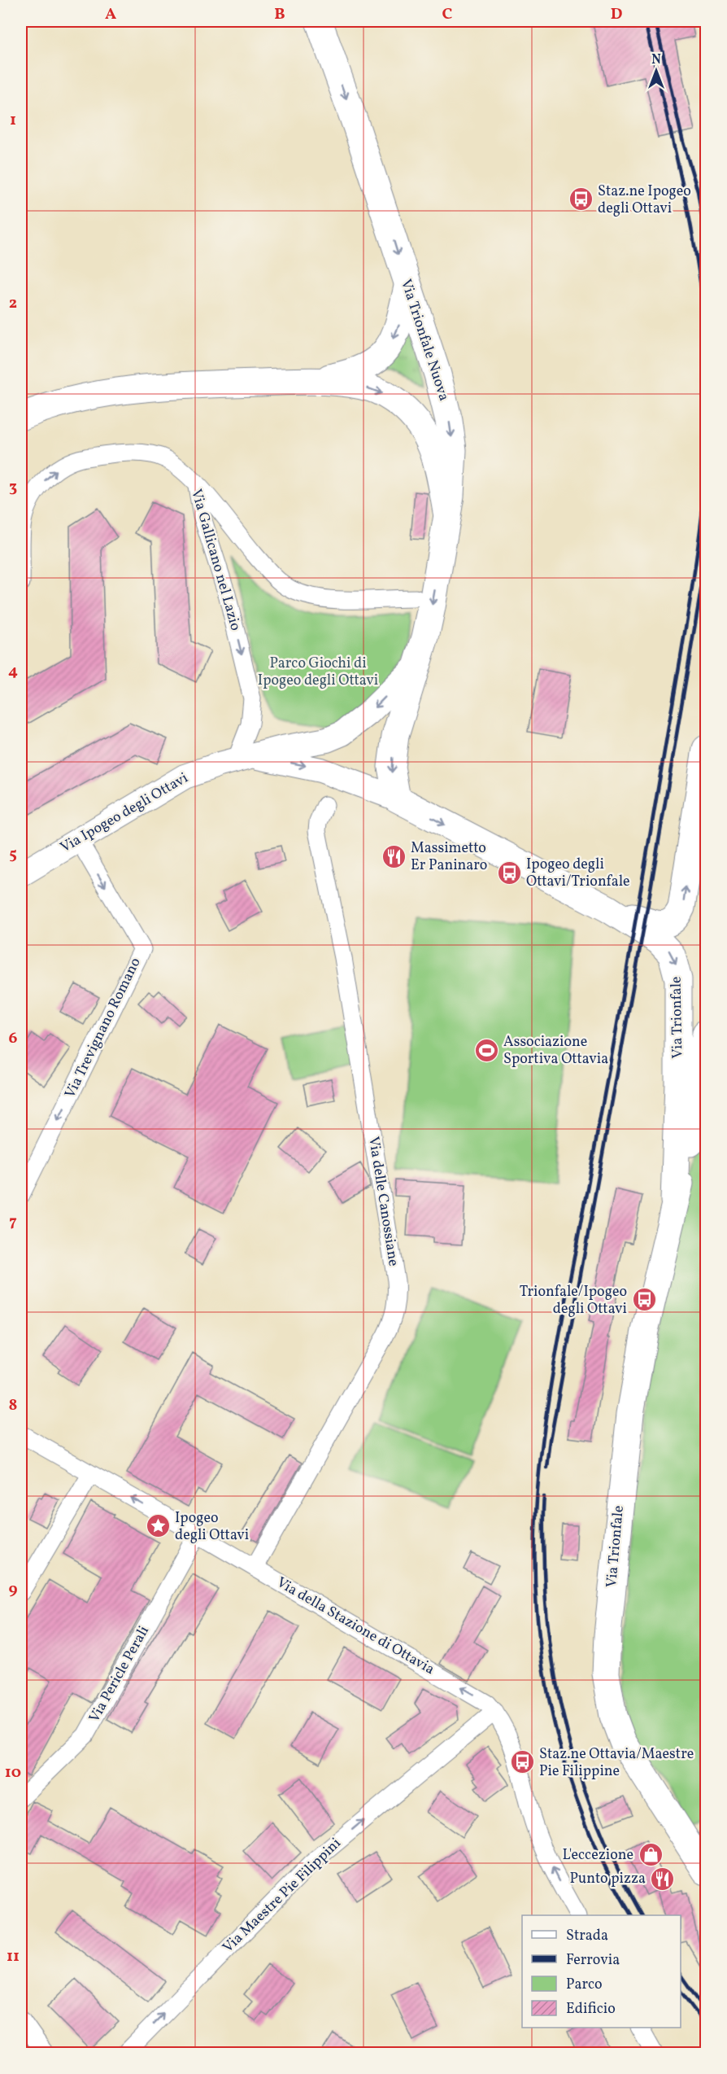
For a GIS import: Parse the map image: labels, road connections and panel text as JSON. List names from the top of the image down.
{
  "streets": {
    "main road": ["Via Trionfale Nuova", "Via Ipogeo degli Ottavi", "Via Trionfale"],
    "street": [
      "Via Gallicano nel Lazio",
      "Via Trevignano Romano",
      "Via delle Canossiane",
      "Via della Stazione di Ottavia",
      "Via Pericle Perali",
      "Via Maestre Pie Filippini"
    ]
  },
  "crossings": [
    ["Via Trionfale Nuova", "Via Gallicano nel Lazio"],
    ["Via Trionfale Nuova", "Via Ipogeo degli Ottavi"],
    ["Via Gallicano nel Lazio", "Via Ipogeo degli Ottavi"],
    ["Via Ipogeo degli Ottavi", "Via Trionfale"],
    ["Via Ipogeo degli Ottavi", "Via Trevignano Romano"],
    ["Via delle Canossiane", "Via della Stazione di Ottavia"],
    ["Via della Stazione di Ottavia", "Via Pericle Perali"],
    ["Via della Stazione di Ottavia", "Via Maestre Pie Filippini"]
  ],
  "one_way": [
    "Via Trionfale Nuova",
    "Via Trevignano Romano",
    "Via della Stazione di Ottavia",
    "Via Maestre Pie Filippini"
  ],
  "parks": ["Parco Giochi di Ipogeo degli Ottavi"],
  "places": {
    "bus stop": [
      "Staz.ne Ipogeo degli Ottavi",
      "Ipogeo degli Ottavi/Trionfale",
      "Trionfale/Ipogeo degli Ottavi",
      "Staz.ne Ottavia/Maestre Pie Filippine"
    ],
    "restaurant": ["Massimetto Er Paninaro", "Punto pizza"],
    "sports": ["Associazione Sportiva Ottavia"],
    "place": ["Ipogeo degli Ottavi"],
    "shop": ["L'eccezione"]
  },
  "legend": [
    "Strada",
    "Ferrovia",
    "Parco",
    "Edificio"
  ],
  "north": "top",
  "grid": {
    "columns": [
      "A",
      "B",
      "C",
      "D"
    ],
    "rows": [
      "1",
      "2",
      "3",
      "4",
      "5",
      "6",
      "7",
      "8",
      "9",
      "10",
      "11"
    ]
  }
}
